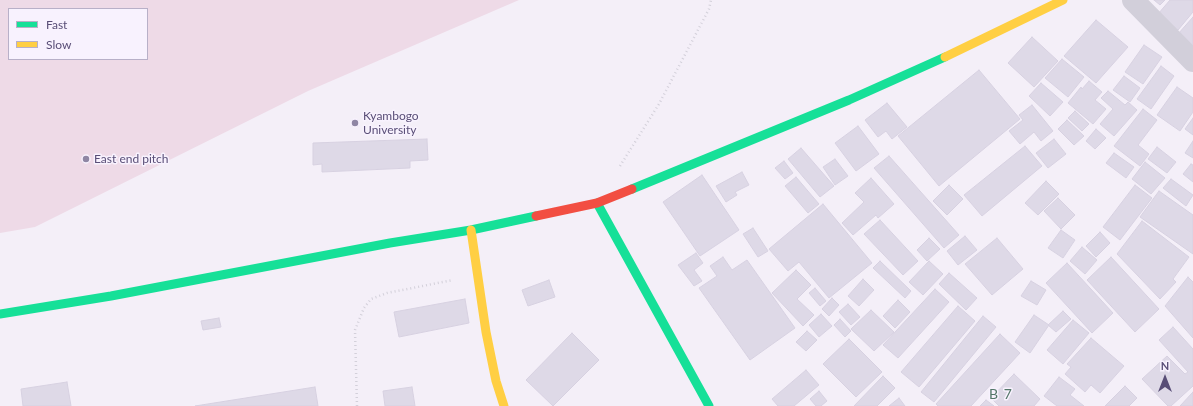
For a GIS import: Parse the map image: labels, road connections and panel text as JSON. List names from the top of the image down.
{
  "districts": ["B 7"],
  "places": ["Kyambogo University", "East end pitch"],
  "legend": ["Fast", "Slow"],
  "north": "top"
}
